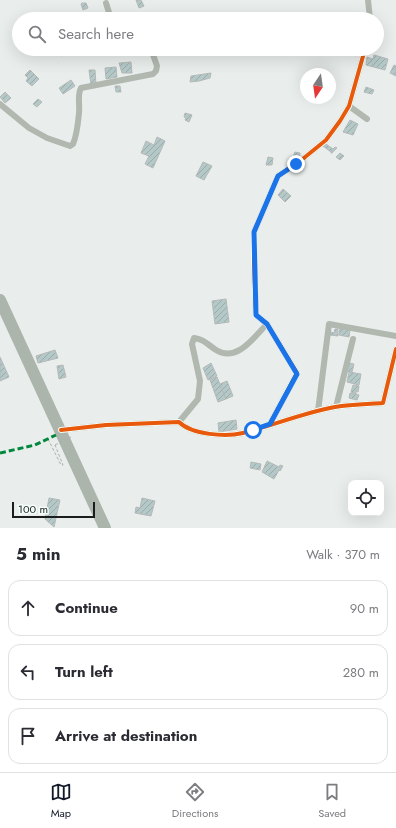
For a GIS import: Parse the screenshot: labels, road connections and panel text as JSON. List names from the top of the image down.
{
  "scale_bar": "100 m",
  "north": "bottom",
  "page": {
    "search": "Search here",
    "scale": "100 m",
    "heading": ["5 min", "Walk · 370 m"],
    "list": [
      ["Continue", "90 m"],
      ["Turn left", "280 m"],
      "Arrive at destination"
    ],
    "nav": ["Map", "Directions", "Saved"]
  }
}
